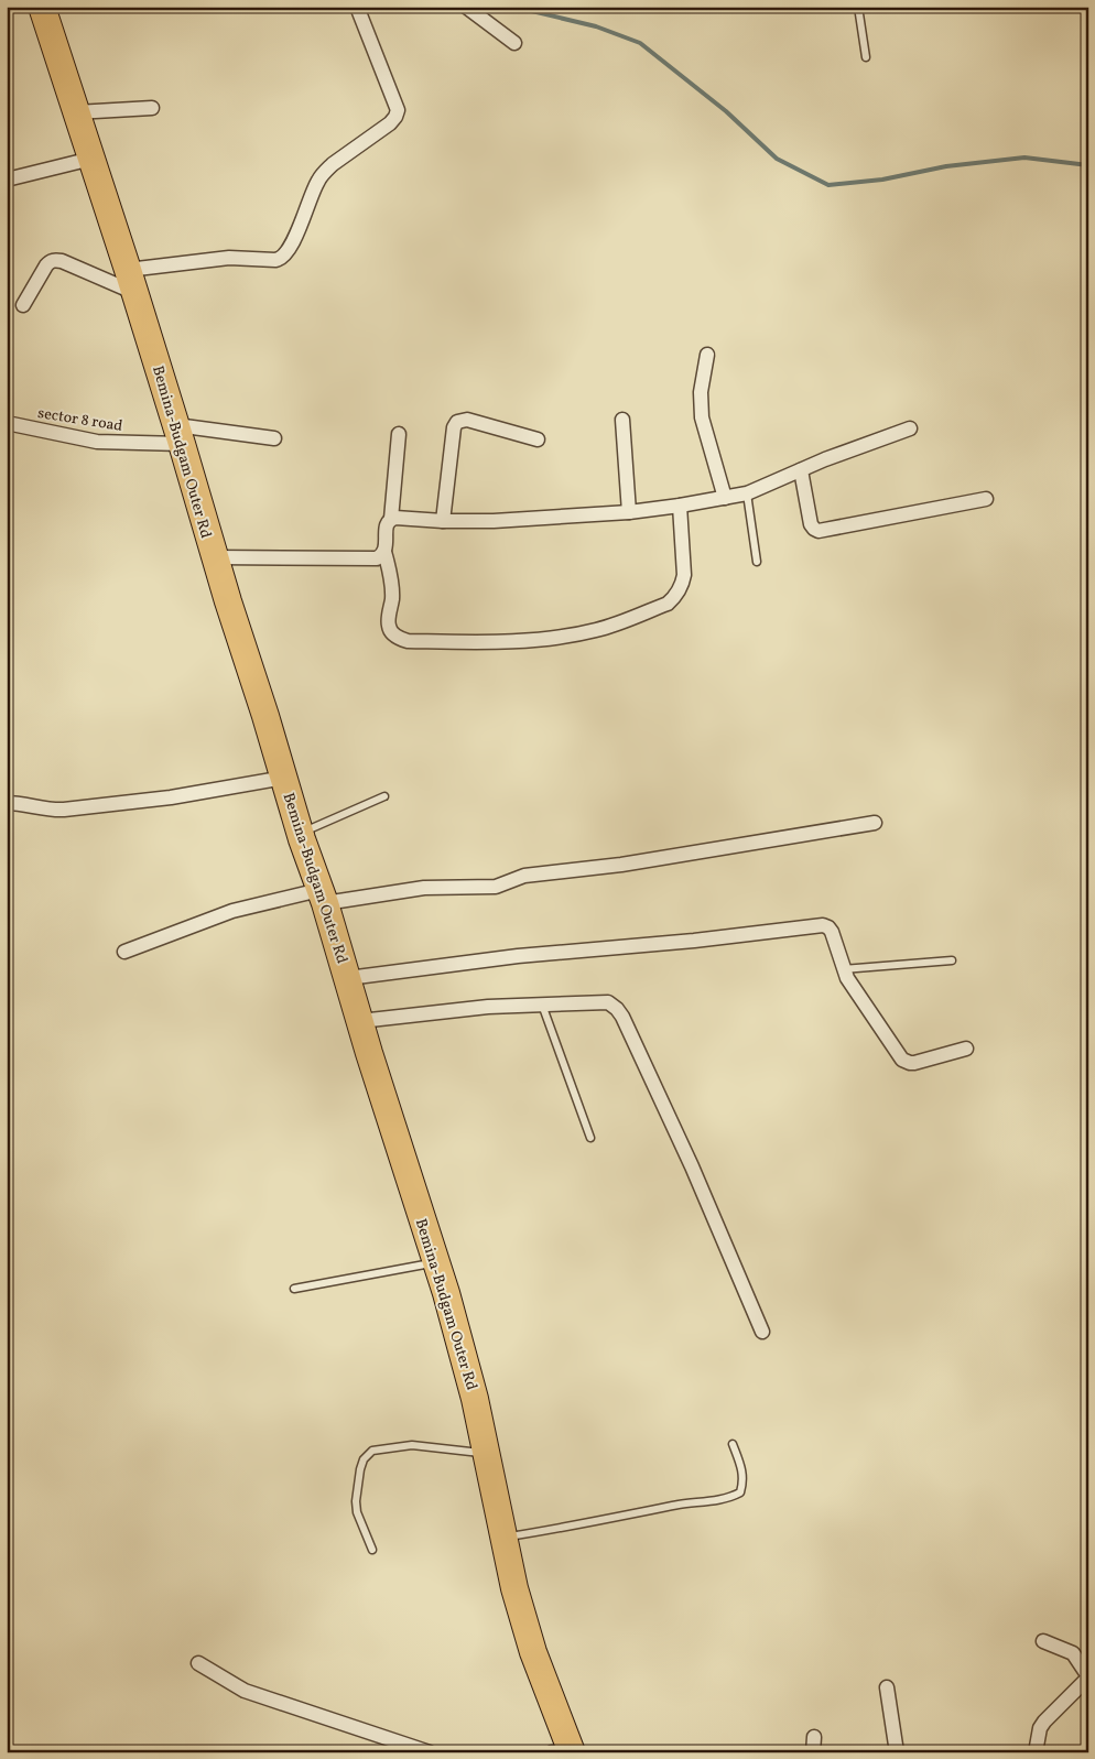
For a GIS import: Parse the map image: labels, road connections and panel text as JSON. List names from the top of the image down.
{
  "streets": {
    "highway": ["Bemina-Budgam Outer Rd"],
    "street": ["sector 8 road"]
  },
  "crossings": [
    ["sector 8 road", "Bemina-Budgam Outer Rd"]
  ]
}
